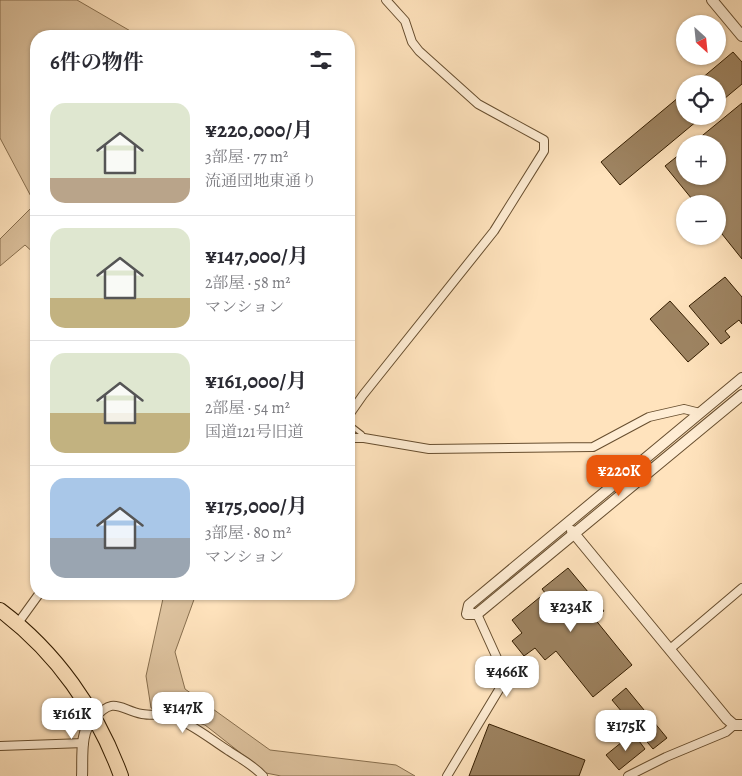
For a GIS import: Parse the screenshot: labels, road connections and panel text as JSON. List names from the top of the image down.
{
  "north": "bottom right",
  "page": {
    "map_buttons": ["+", "−"],
    "heading": "6件の物件",
    "list": [
      {
        "name": "¥220,000/月",
        "note": "3部屋 · 77 m² · 流通団地東通り"
      },
      {
        "name": "¥147,000/月",
        "note": "2部屋 · 58 m² · マンション"
      },
      {
        "name": "¥161,000/月",
        "note": "2部屋 · 54 m² · 国道121号旧道"
      },
      {
        "name": "¥175,000/月",
        "note": "3部屋 · 80 m² · マンション"
      }
    ],
    "price": [
      "¥220K",
      "¥234K",
      "¥466K",
      "¥147K",
      "¥161K",
      "¥175K"
    ]
  }
}
